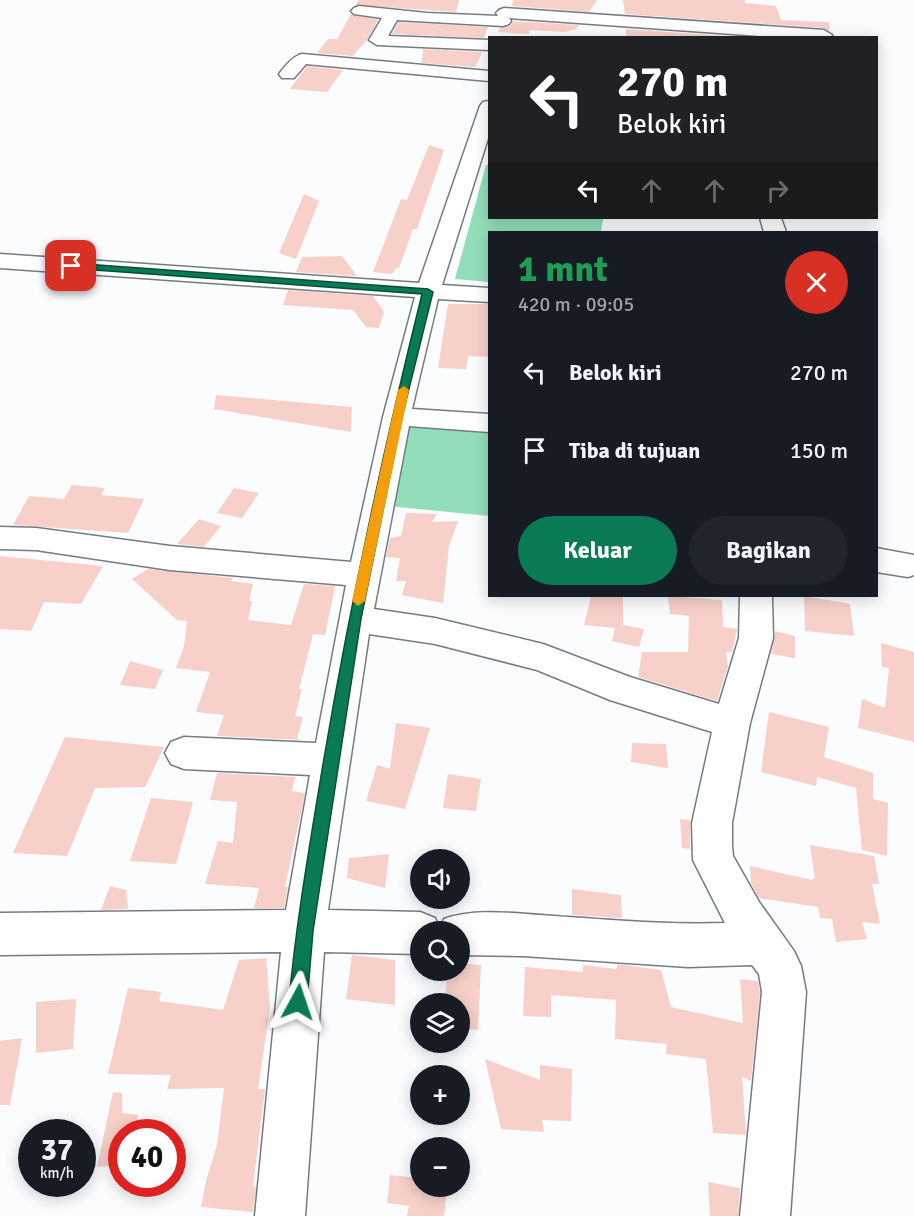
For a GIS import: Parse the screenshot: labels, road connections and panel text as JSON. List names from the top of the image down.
{
  "page": {
    "turn": ["270 m", "Belok kiri"],
    "heading": ["1 mnt", "420 m · 09:05"],
    "list": [
      {
        "name": "Belok kiri",
        "value": "270 m"
      },
      {
        "name": "Tiba di tujuan",
        "value": "150 m"
      }
    ],
    "buttons": ["Keluar", "Bagikan"],
    "map_buttons": ["+", "−"],
    "speed": "37 km/h",
    "limit": "40"
  }
}
